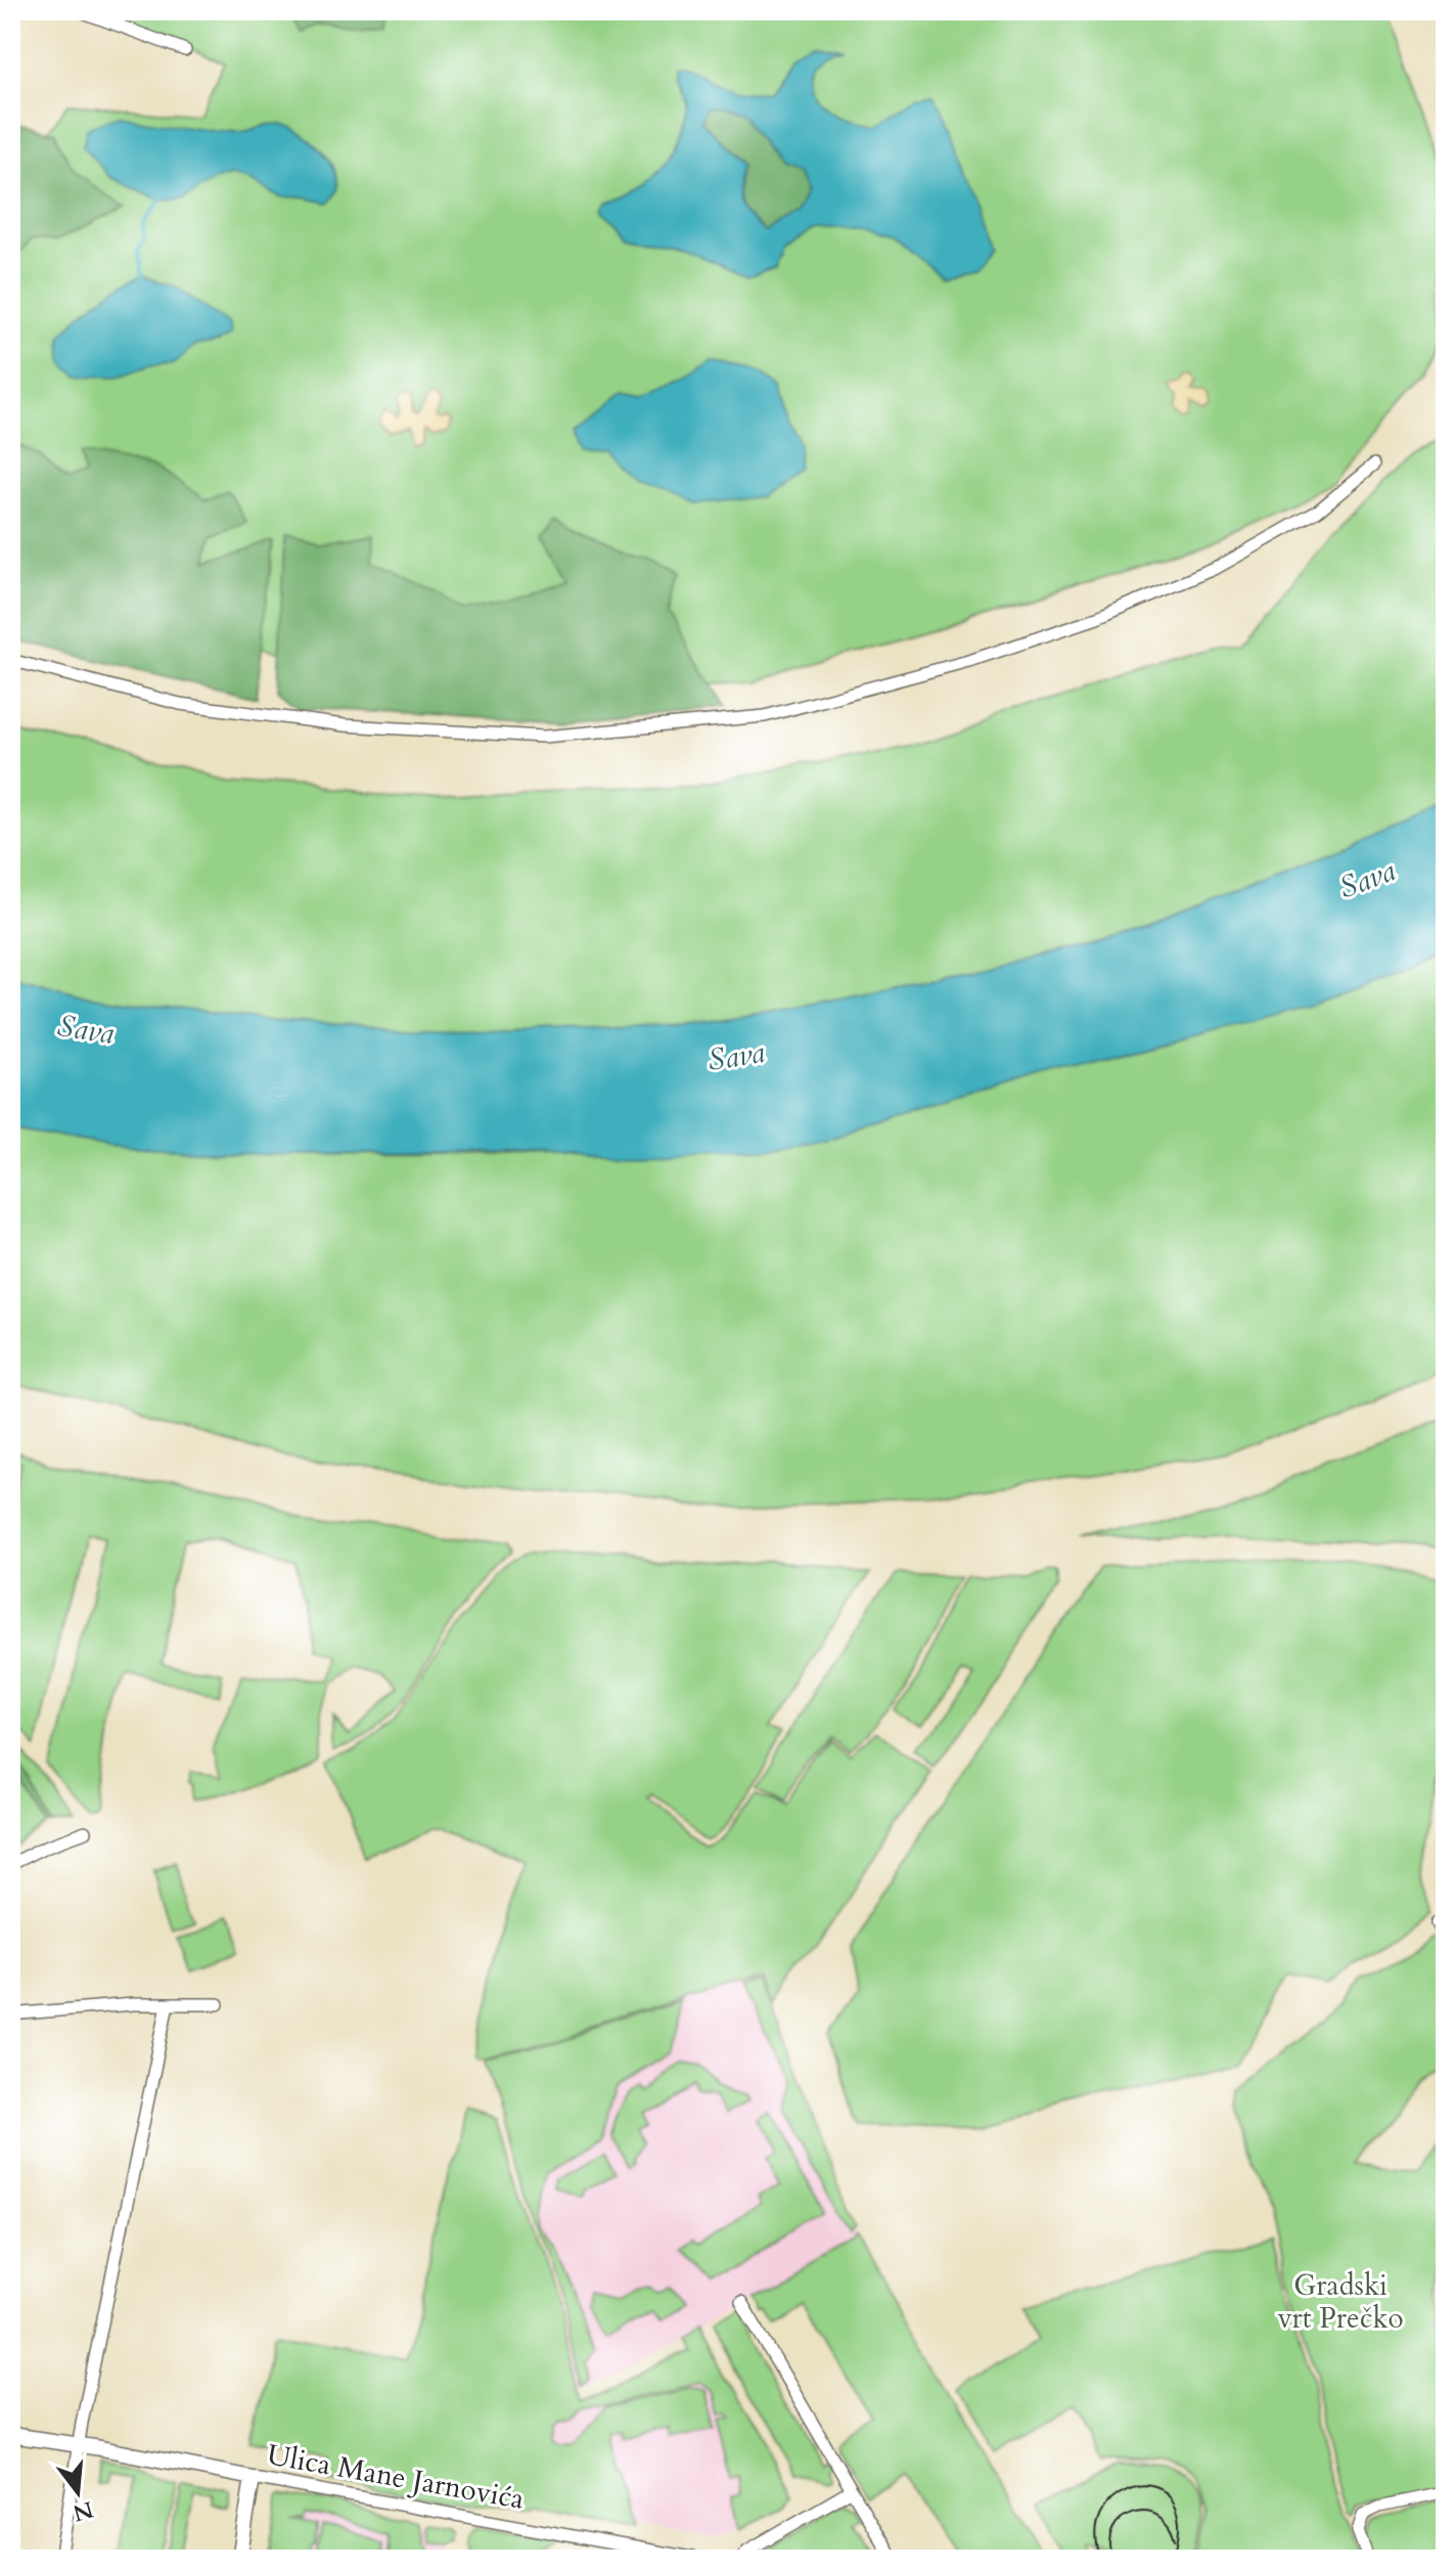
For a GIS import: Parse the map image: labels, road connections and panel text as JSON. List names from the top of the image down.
{
  "streets": {
    "street": ["Ulica Mane Jarnovića"]
  },
  "water": ["Sava"],
  "parks": ["Gradski vrt Prečko"],
  "north": "bottom"
}
